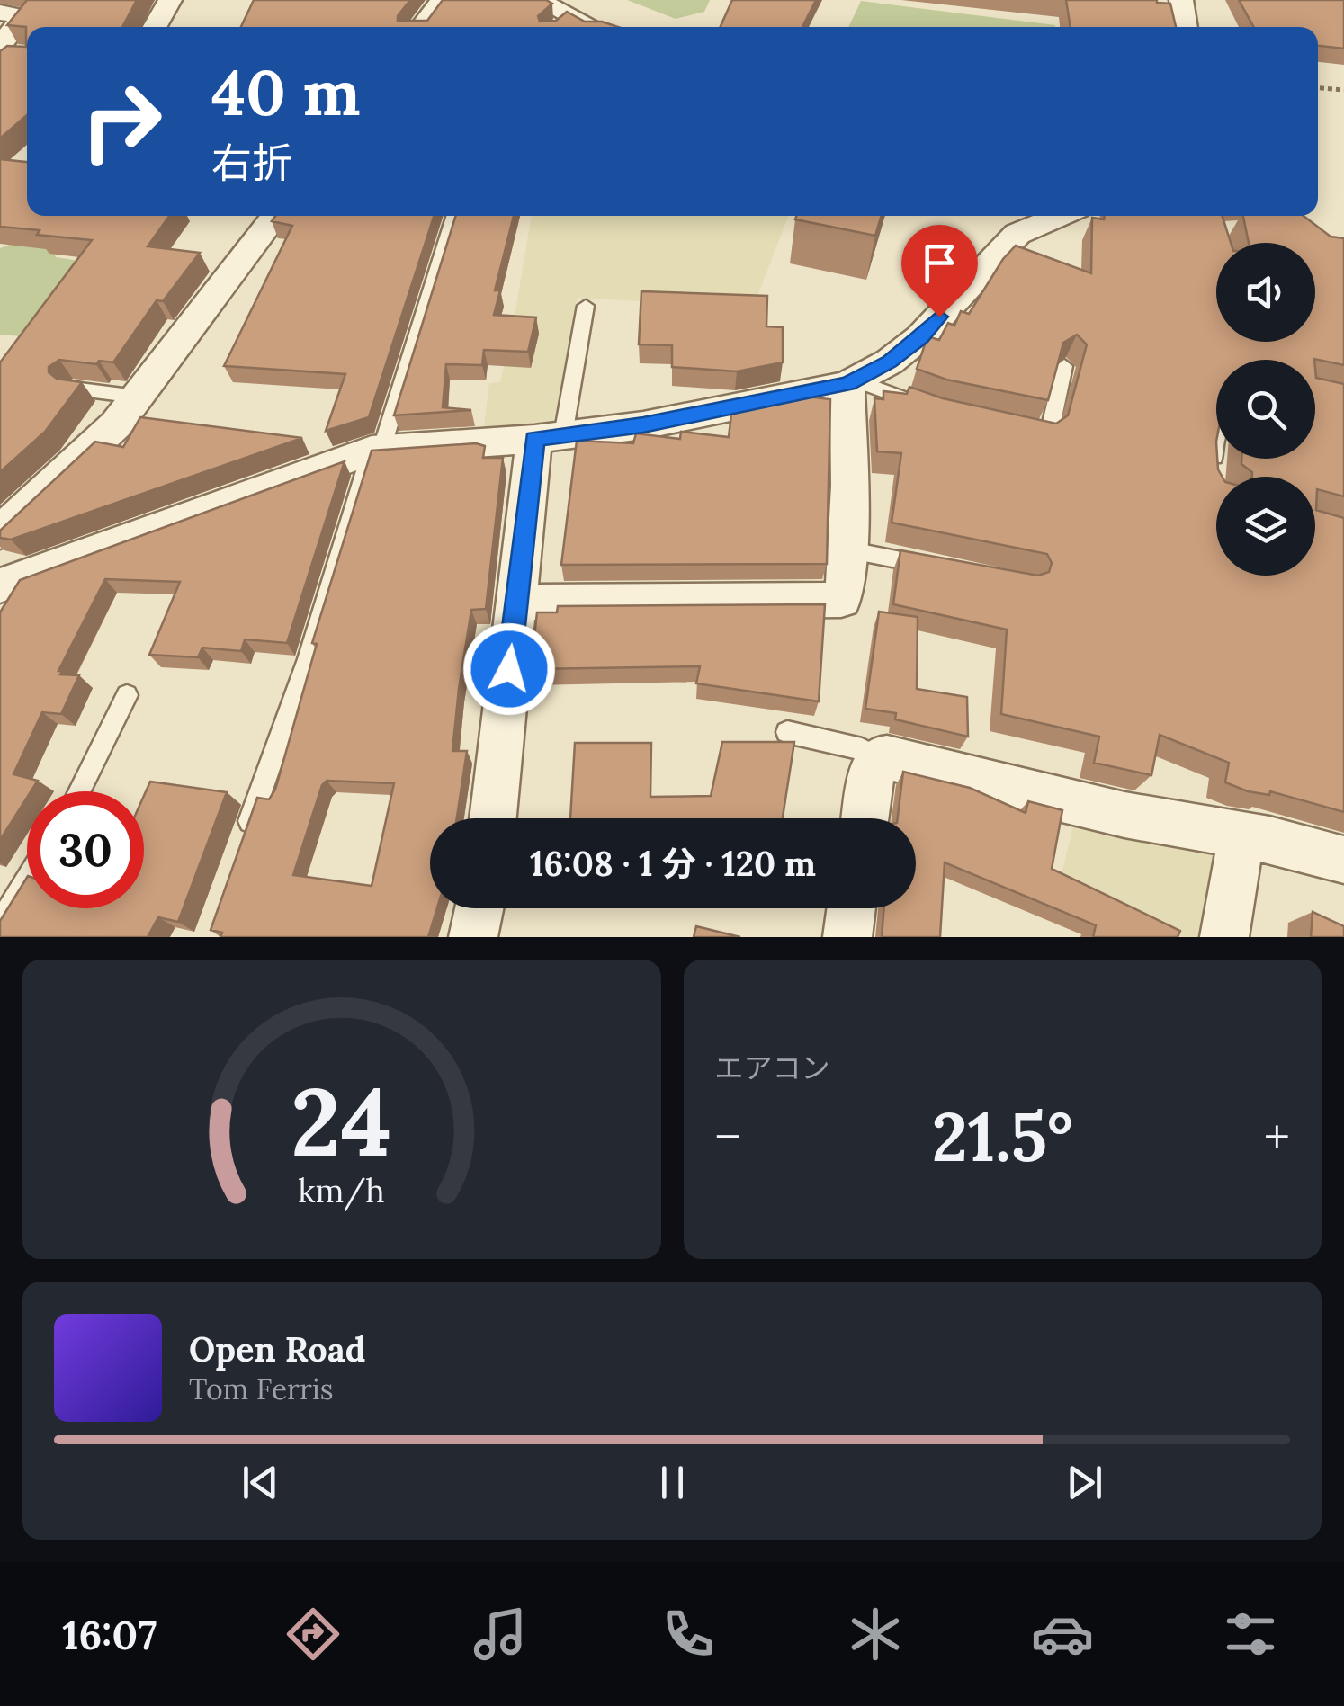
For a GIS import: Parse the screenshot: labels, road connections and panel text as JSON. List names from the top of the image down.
{
  "page": {
    "turn": ["40 m", "右折"],
    "limit": "30",
    "trip": "16:08 · 1 分 · 120 m",
    "tile": "エアコン",
    "heat": ["−", "21.5°", "+"],
    "song": ["Open Road", "Tom Ferris"],
    "tabs": "16:07",
    "gauge": ["24", "km/h"]
  }
}
